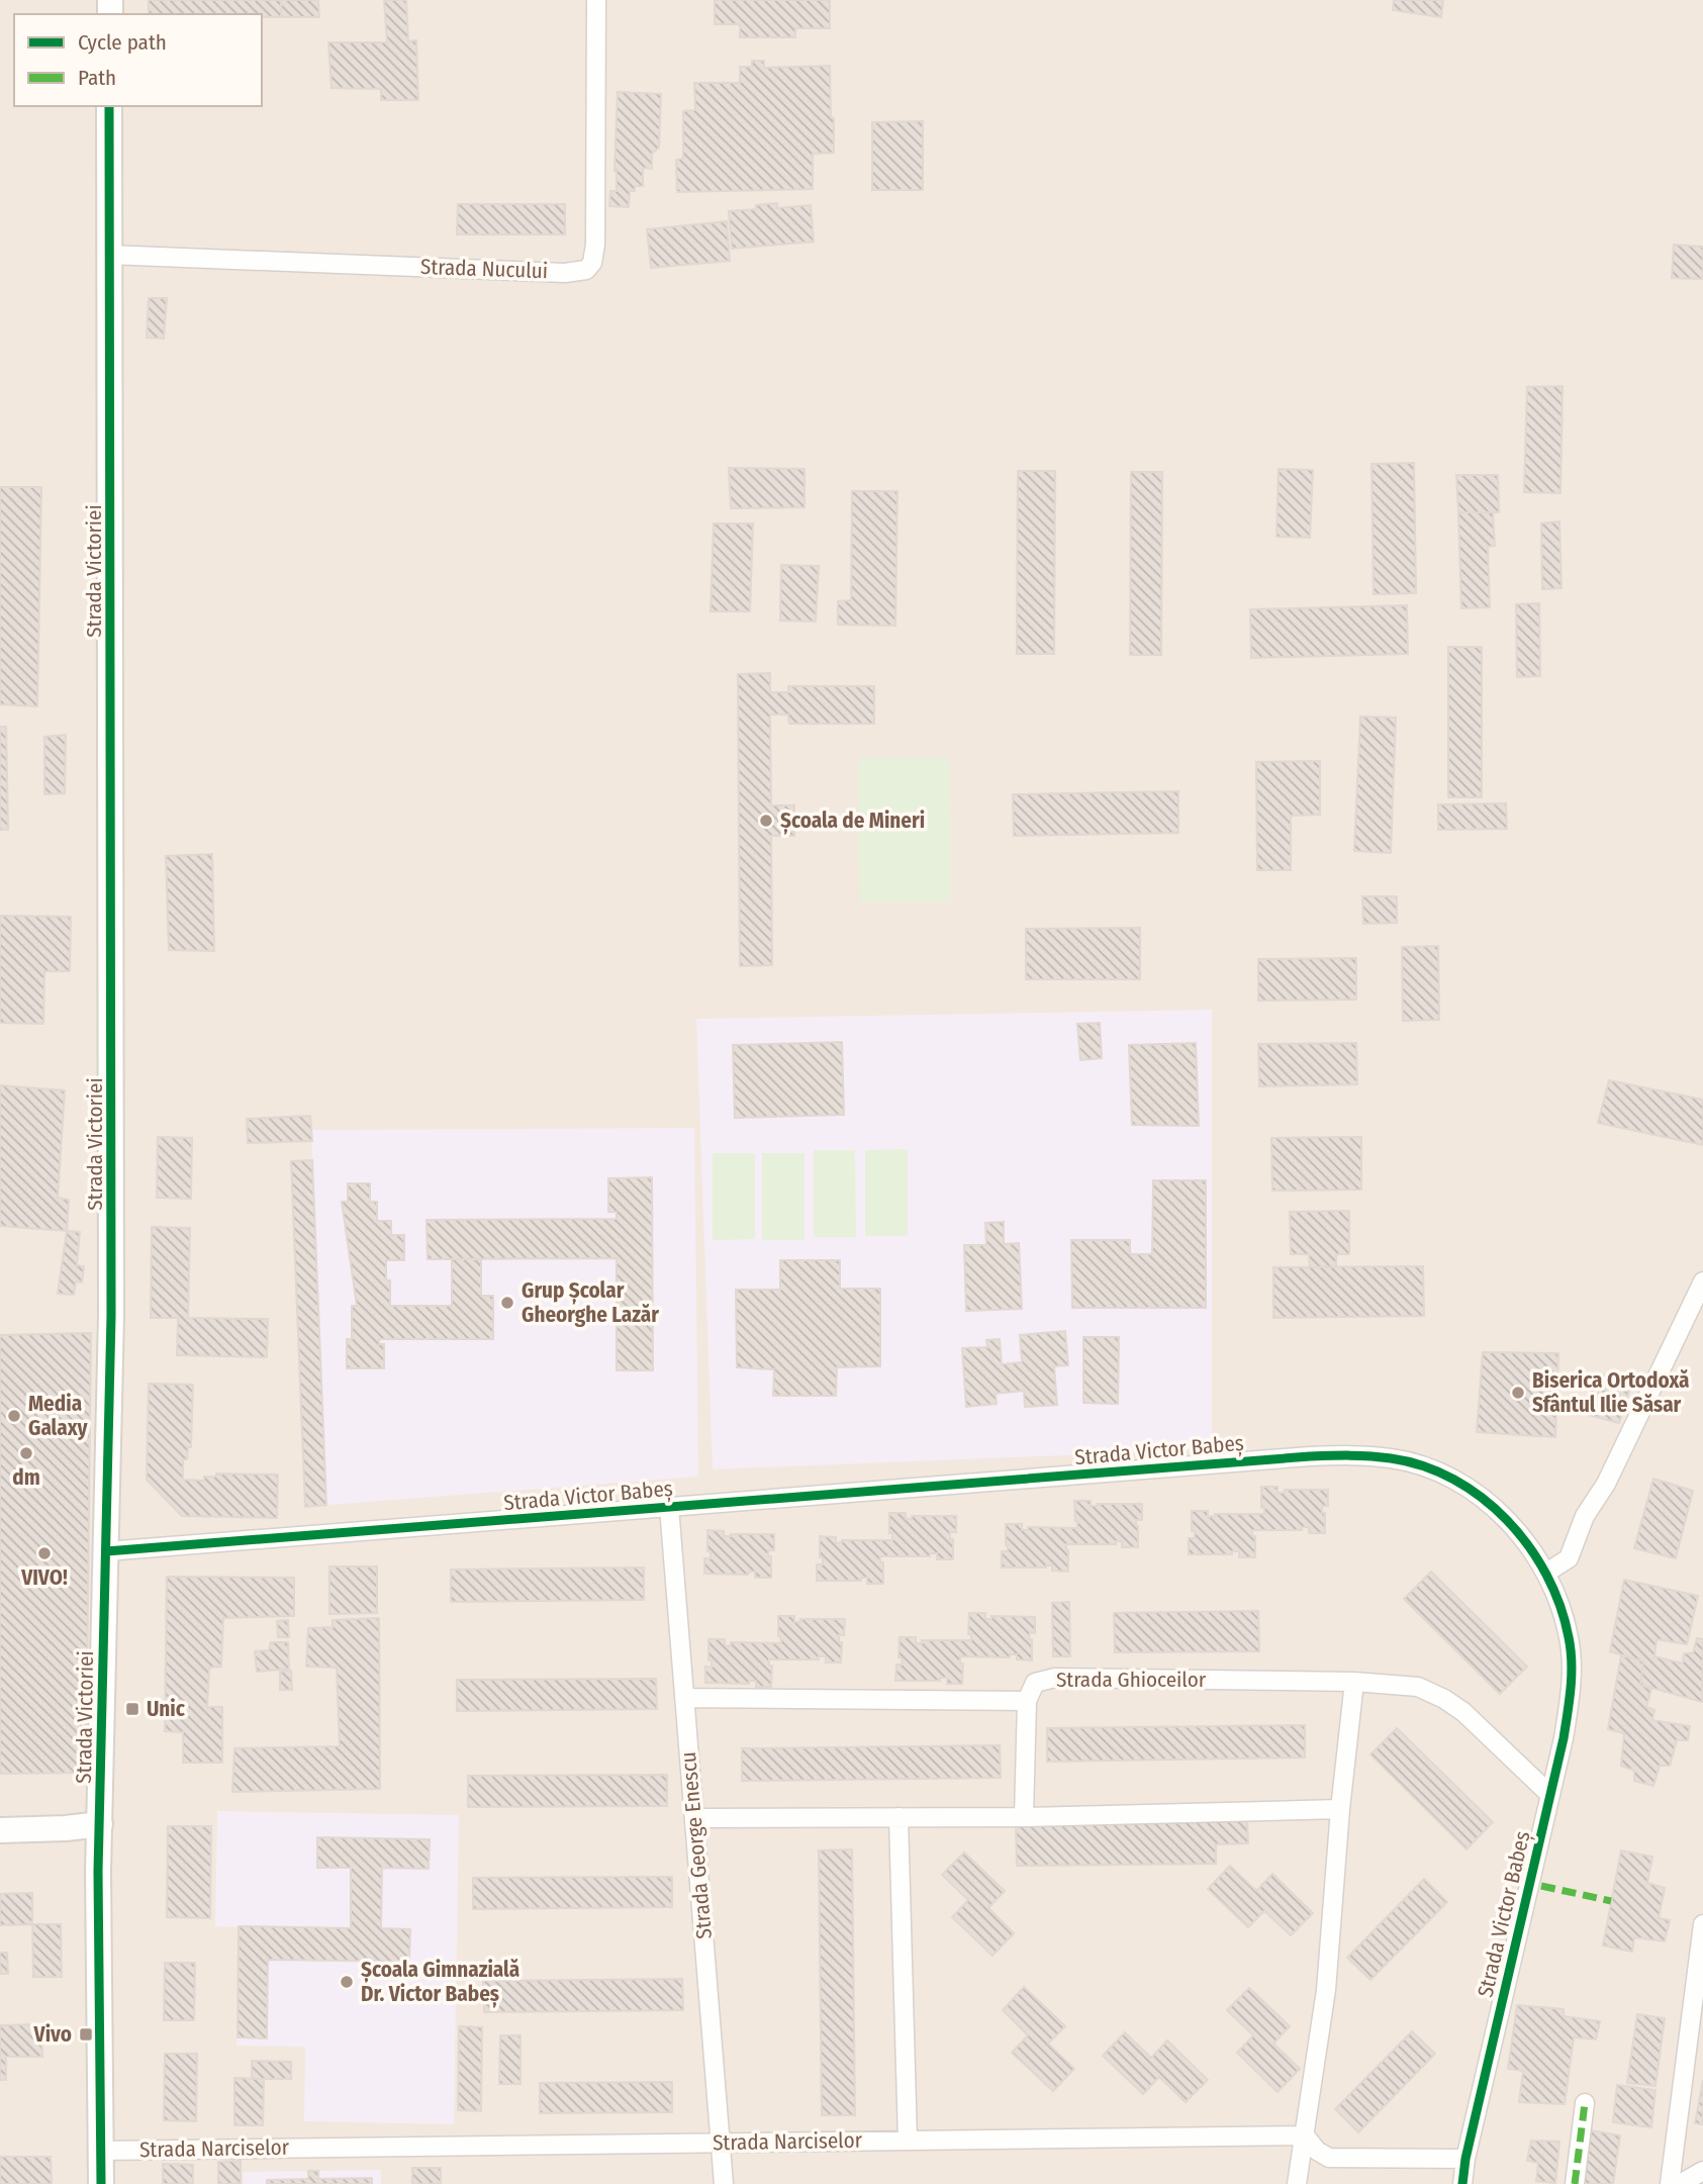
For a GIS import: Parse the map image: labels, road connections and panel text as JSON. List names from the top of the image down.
{
  "streets": {
    "street": [
      "Strada Nucului",
      "Strada Victoriei",
      "Strada Victor Babeș",
      "Strada Ghioceilor",
      "Strada George Enescu",
      "Strada Narciselor"
    ]
  },
  "crossings": [
    ["Strada Nucului", "Strada Victoriei"],
    ["Strada Victoriei", "Strada Victor Babeș"],
    ["Strada Victoriei", "Strada Narciselor"],
    ["Strada Victor Babeș", "Strada Ghioceilor"],
    ["Strada Victor Babeș", "Strada George Enescu"],
    ["Strada Ghioceilor", "Strada George Enescu"],
    ["Strada George Enescu", "Strada Narciselor"]
  ],
  "places": {
    "other": [
      "Școala de Mineri",
      "Grup Școlar Gheorghe Lazăr",
      "Biserica Ortodoxă Sfântul Ilie Săsar",
      "Media Galaxy",
      "dm",
      "VIVO!",
      "Școala Gimnazială Dr. Victor Babeș"
    ],
    "transit": ["Unic", "Vivo"]
  },
  "legend": ["Cycle path", "Path"]
}
